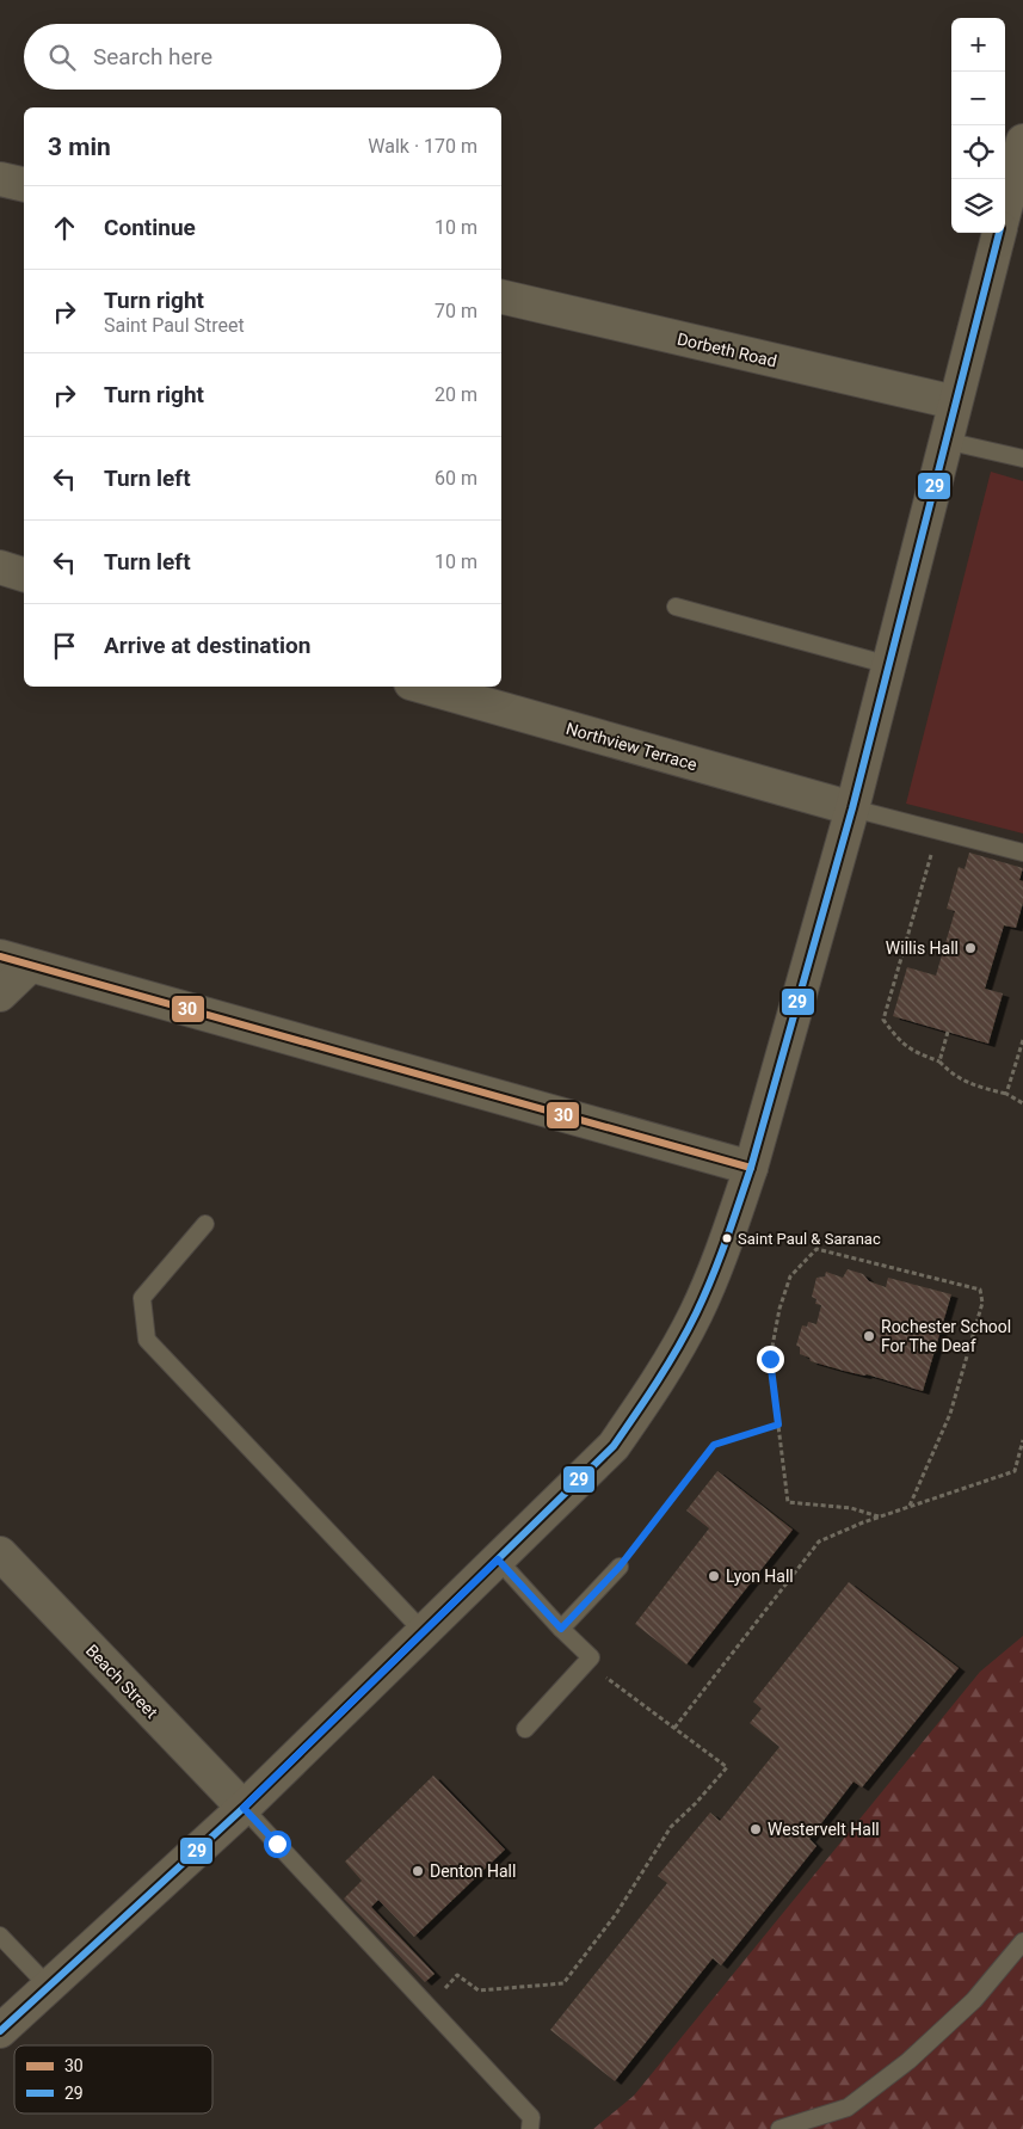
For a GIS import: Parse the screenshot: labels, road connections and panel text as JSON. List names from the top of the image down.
{
  "streets": {
    "street": ["Dorbeth Road", "Northview Terrace", "Beach Street"]
  },
  "places": [
    "Willis Hall",
    "Saint Paul & Saranac",
    "Rochester School For The Deaf",
    "Lyon Hall",
    "Westervelt Hall",
    "Denton Hall"
  ],
  "lines": ["transit line 29", "transit line 30"],
  "legend": ["30", "29"],
  "page": {
    "map_buttons": ["+", "−"],
    "search": "Search here",
    "heading": ["3 min", "Walk · 170 m"],
    "list": [
      ["Continue", "10 m"],
      ["Turn right", "Saint Paul Street", "70 m"],
      ["Turn right", "20 m"],
      ["Turn left", "60 m"],
      ["Turn left", "10 m"],
      "Arrive at destination"
    ]
  }
}
